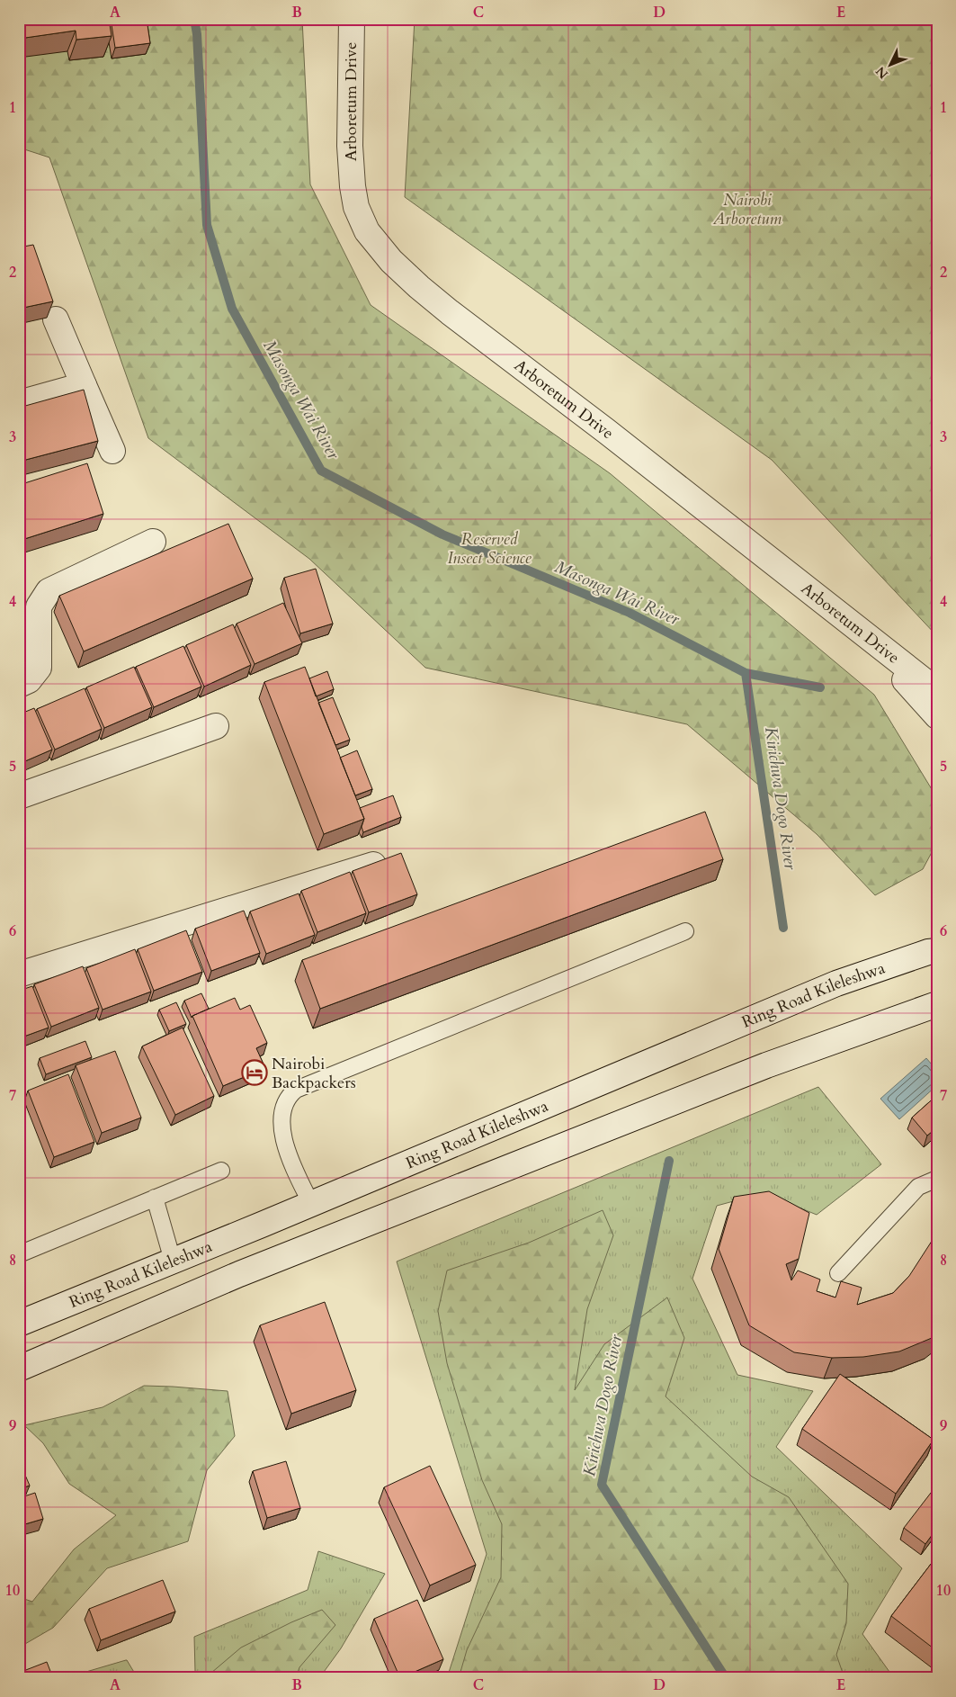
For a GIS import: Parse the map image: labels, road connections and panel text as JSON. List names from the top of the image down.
{
  "streets": {
    "street": ["Arboretum Drive", "Ring Road Kileleshwa"]
  },
  "water": ["Masonga Wai River", "Kirichwa Dogo River"],
  "parks": ["Nairobi Arboretum", "Reserved Insect Science"],
  "places": {
    "hotel": ["Nairobi Backpackers"]
  },
  "north": "bottom left",
  "grid": {
    "columns": [
      "A",
      "B",
      "C",
      "D",
      "E"
    ],
    "rows": [
      "1",
      "2",
      "3",
      "4",
      "5",
      "6",
      "7",
      "8",
      "9",
      "10"
    ]
  }
}
